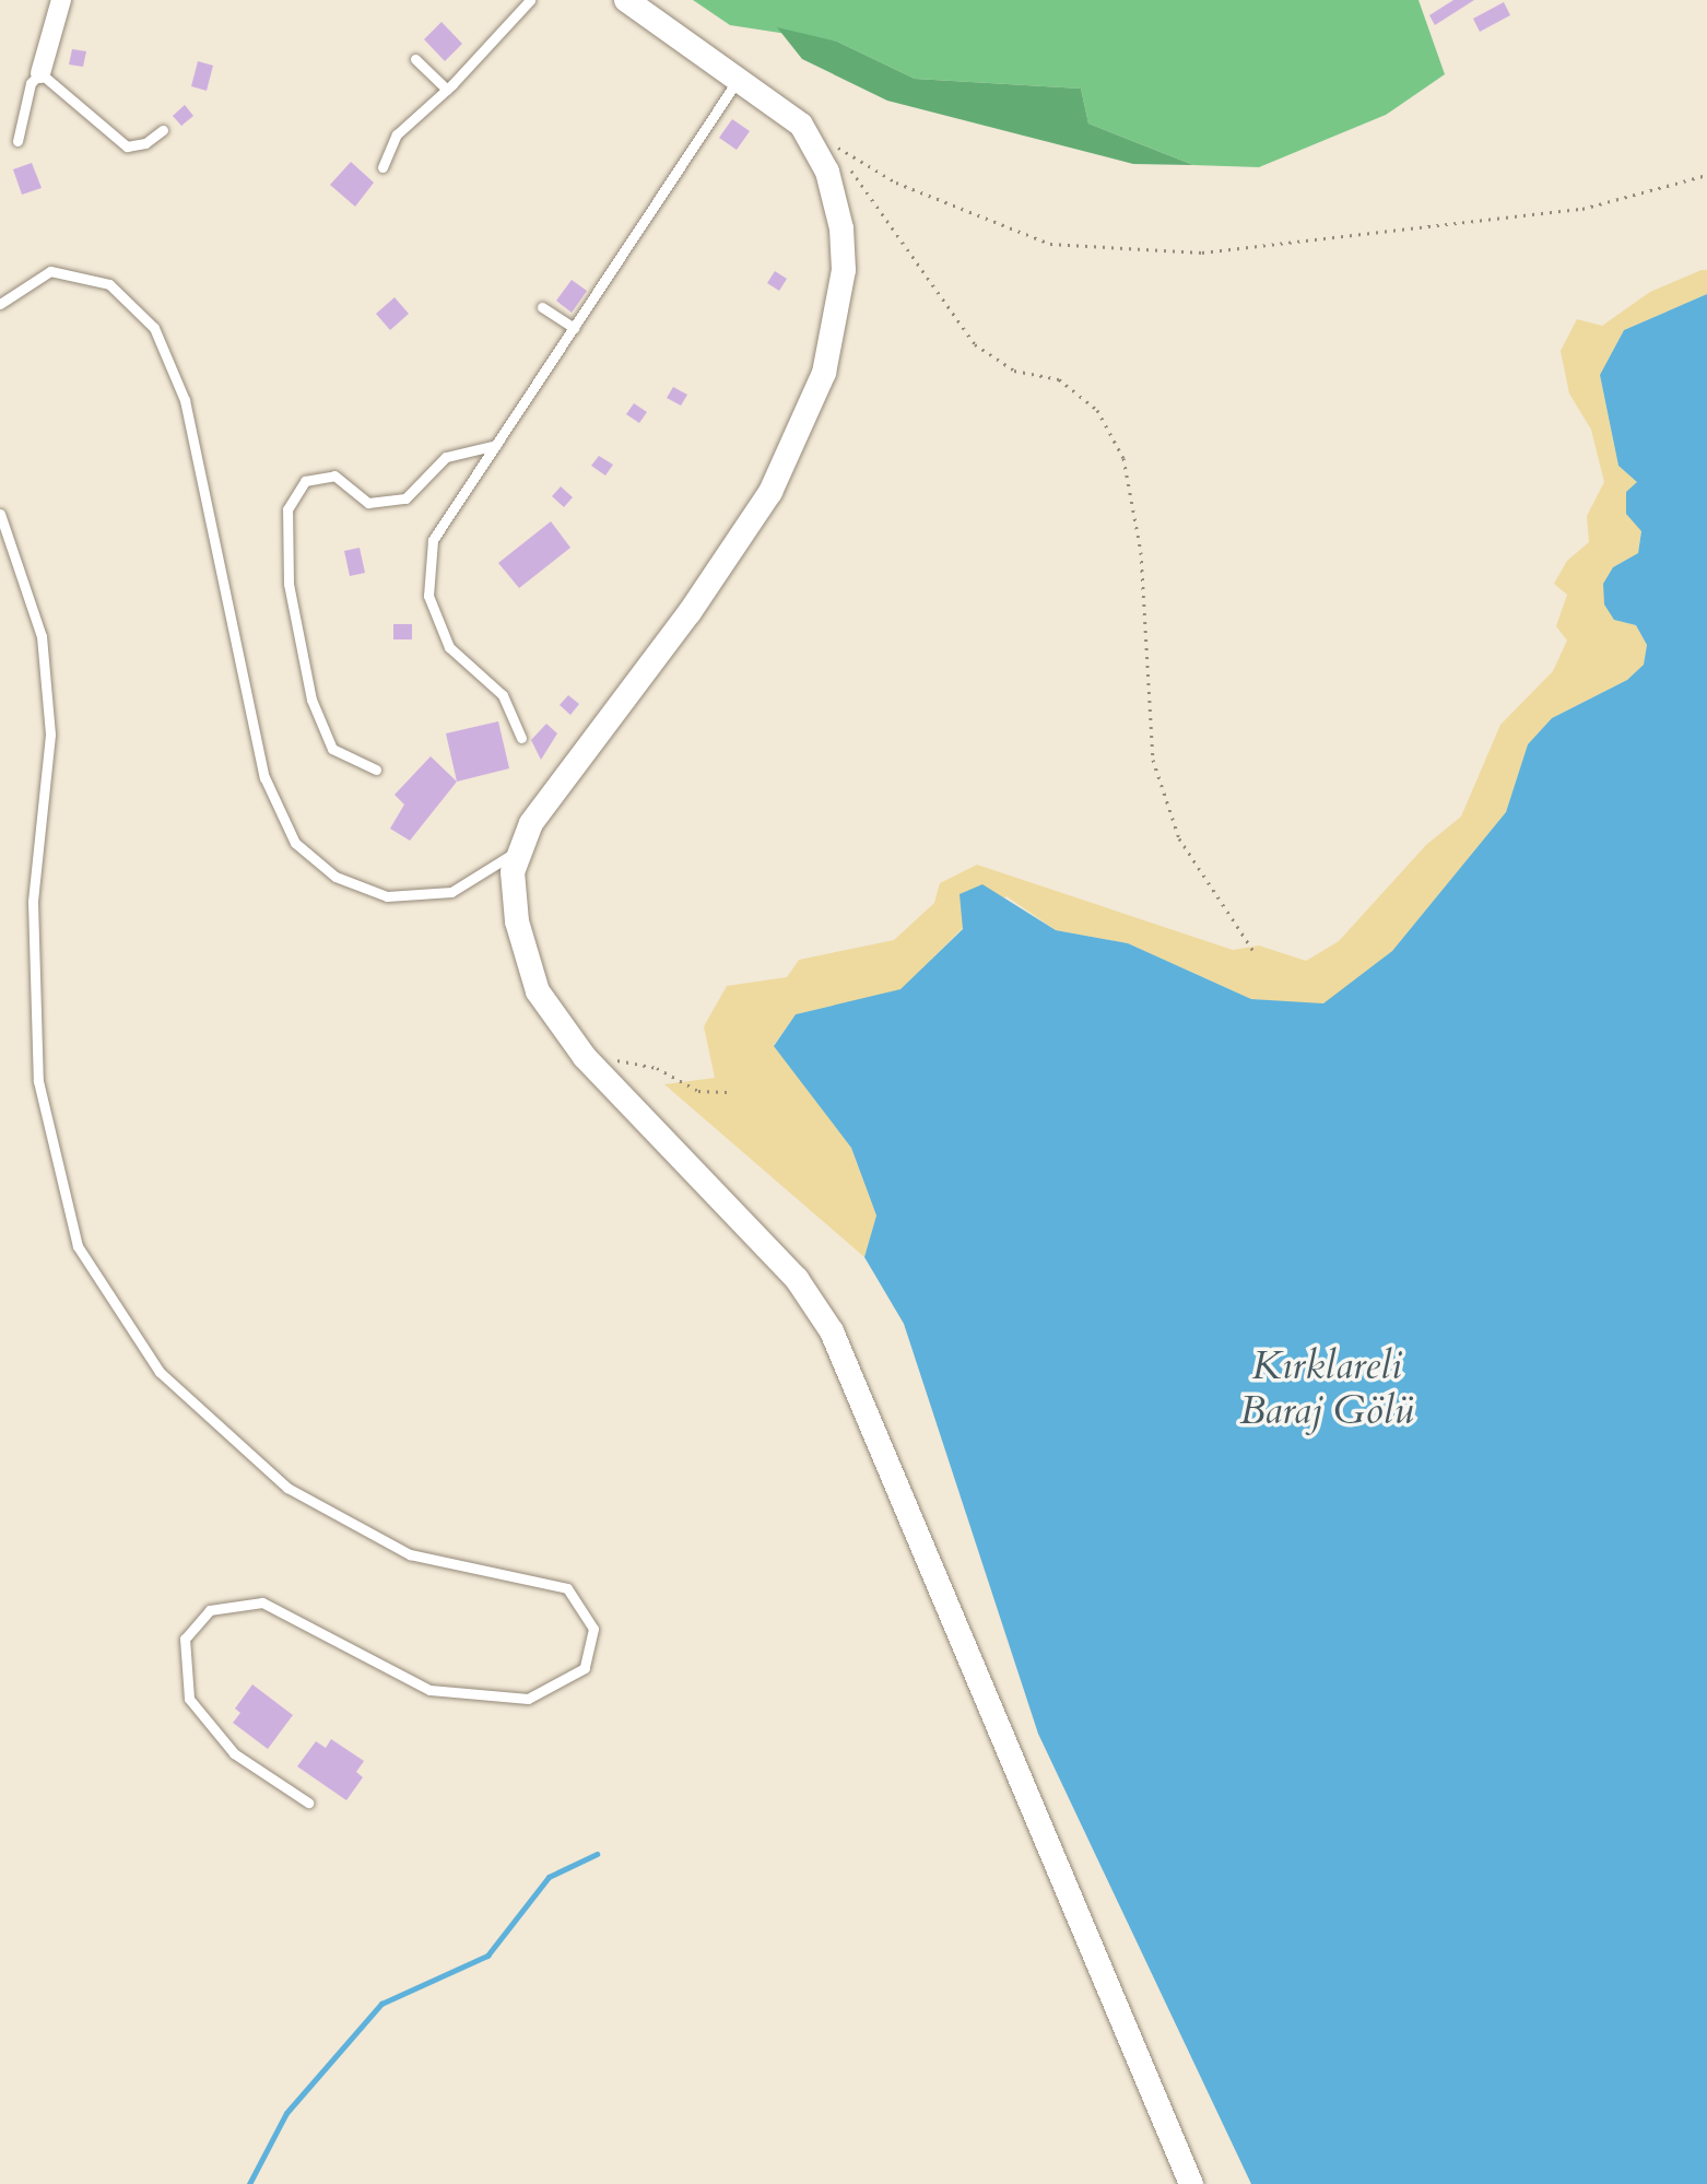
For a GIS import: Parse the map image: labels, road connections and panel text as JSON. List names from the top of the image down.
{
  "water": ["Kırklareli Baraj Gölü"]
}
